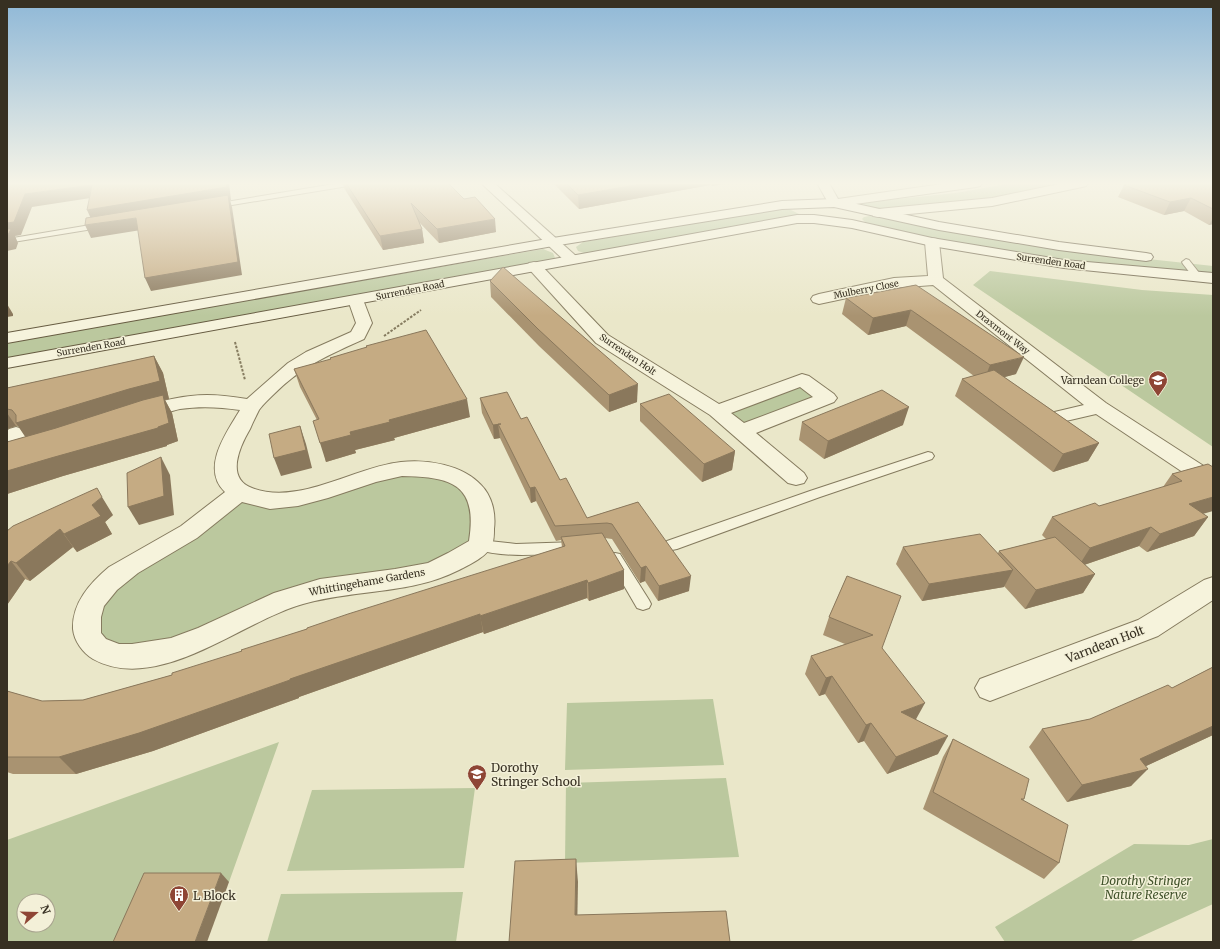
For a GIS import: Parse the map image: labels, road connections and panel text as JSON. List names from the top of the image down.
{
  "streets": {
    "street": [
      "Surrenden Road",
      "Mulberry Close",
      "Draxmont Way",
      "Surrenden Holt",
      "Whittingehame Gardens",
      "Varndean Holt"
    ]
  },
  "crossings": [
    ["Surrenden Road", "Surrenden Holt"],
    ["Mulberry Close", "Draxmont Way"]
  ],
  "parks": ["Dorothy Stringer Nature Reserve"],
  "places": {
    "school or university": ["Varndean College", "Dorothy Stringer School"],
    "building": ["L Block"]
  },
  "north": "right"
}
